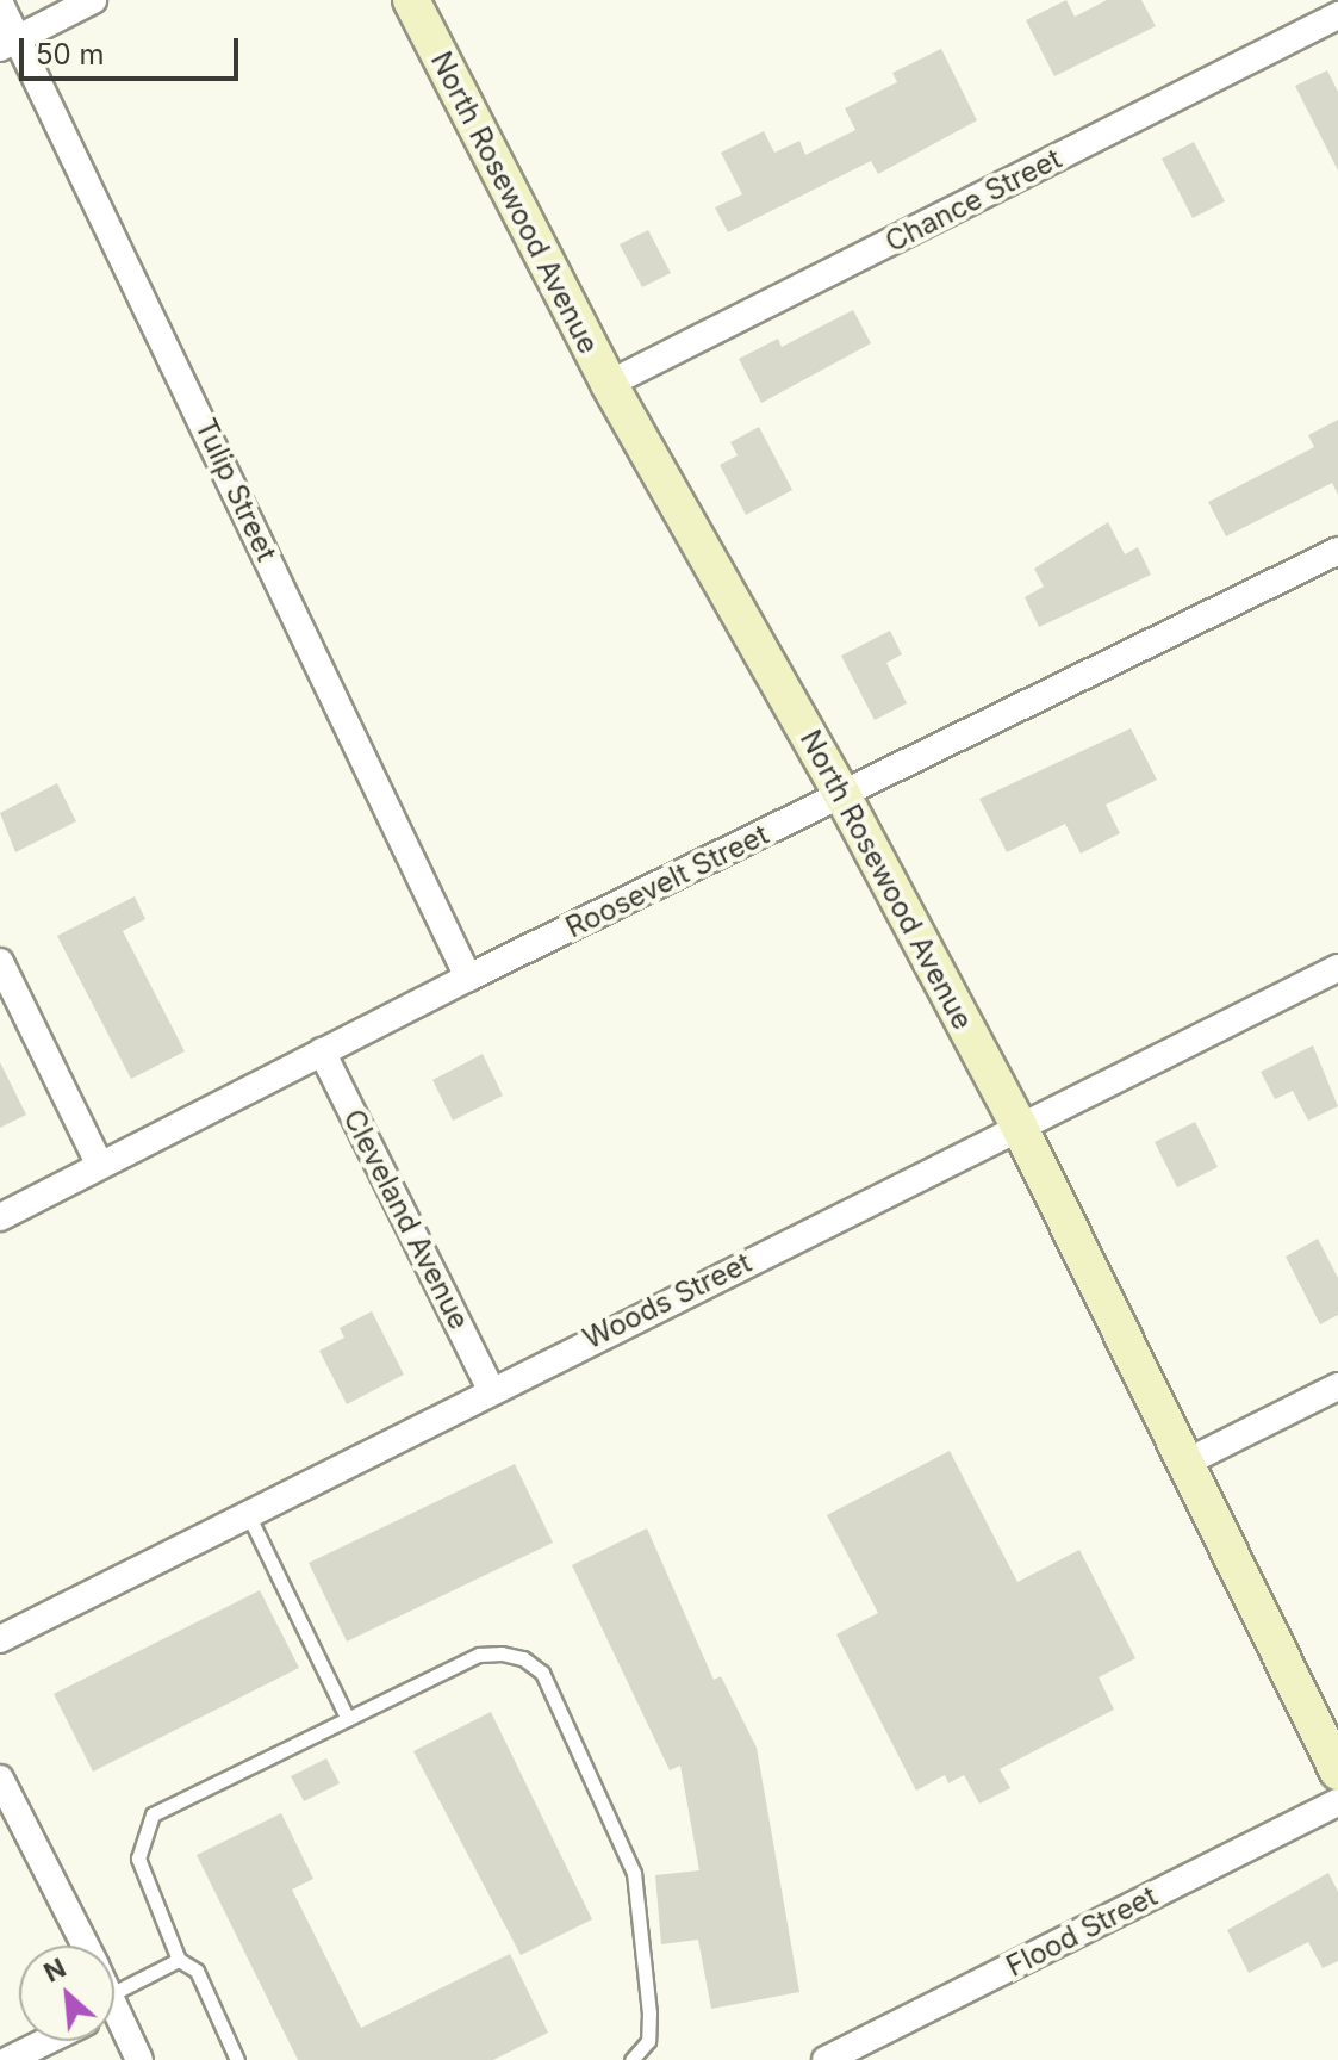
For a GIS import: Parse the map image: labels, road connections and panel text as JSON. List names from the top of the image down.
{
  "streets": {
    "street": [
      "Chance Street",
      "North Rosewood Avenue",
      "Tulip Street",
      "Roosevelt Street",
      "Cleveland Avenue",
      "Woods Street",
      "Flood Street"
    ]
  },
  "crossings": [
    ["Chance Street", "North Rosewood Avenue"],
    ["North Rosewood Avenue", "Roosevelt Street"],
    ["North Rosewood Avenue", "Woods Street"],
    ["Tulip Street", "Roosevelt Street"],
    ["Roosevelt Street", "Cleveland Avenue"],
    ["Cleveland Avenue", "Woods Street"]
  ],
  "scale_bar": "50 m",
  "north": "top left"
}
